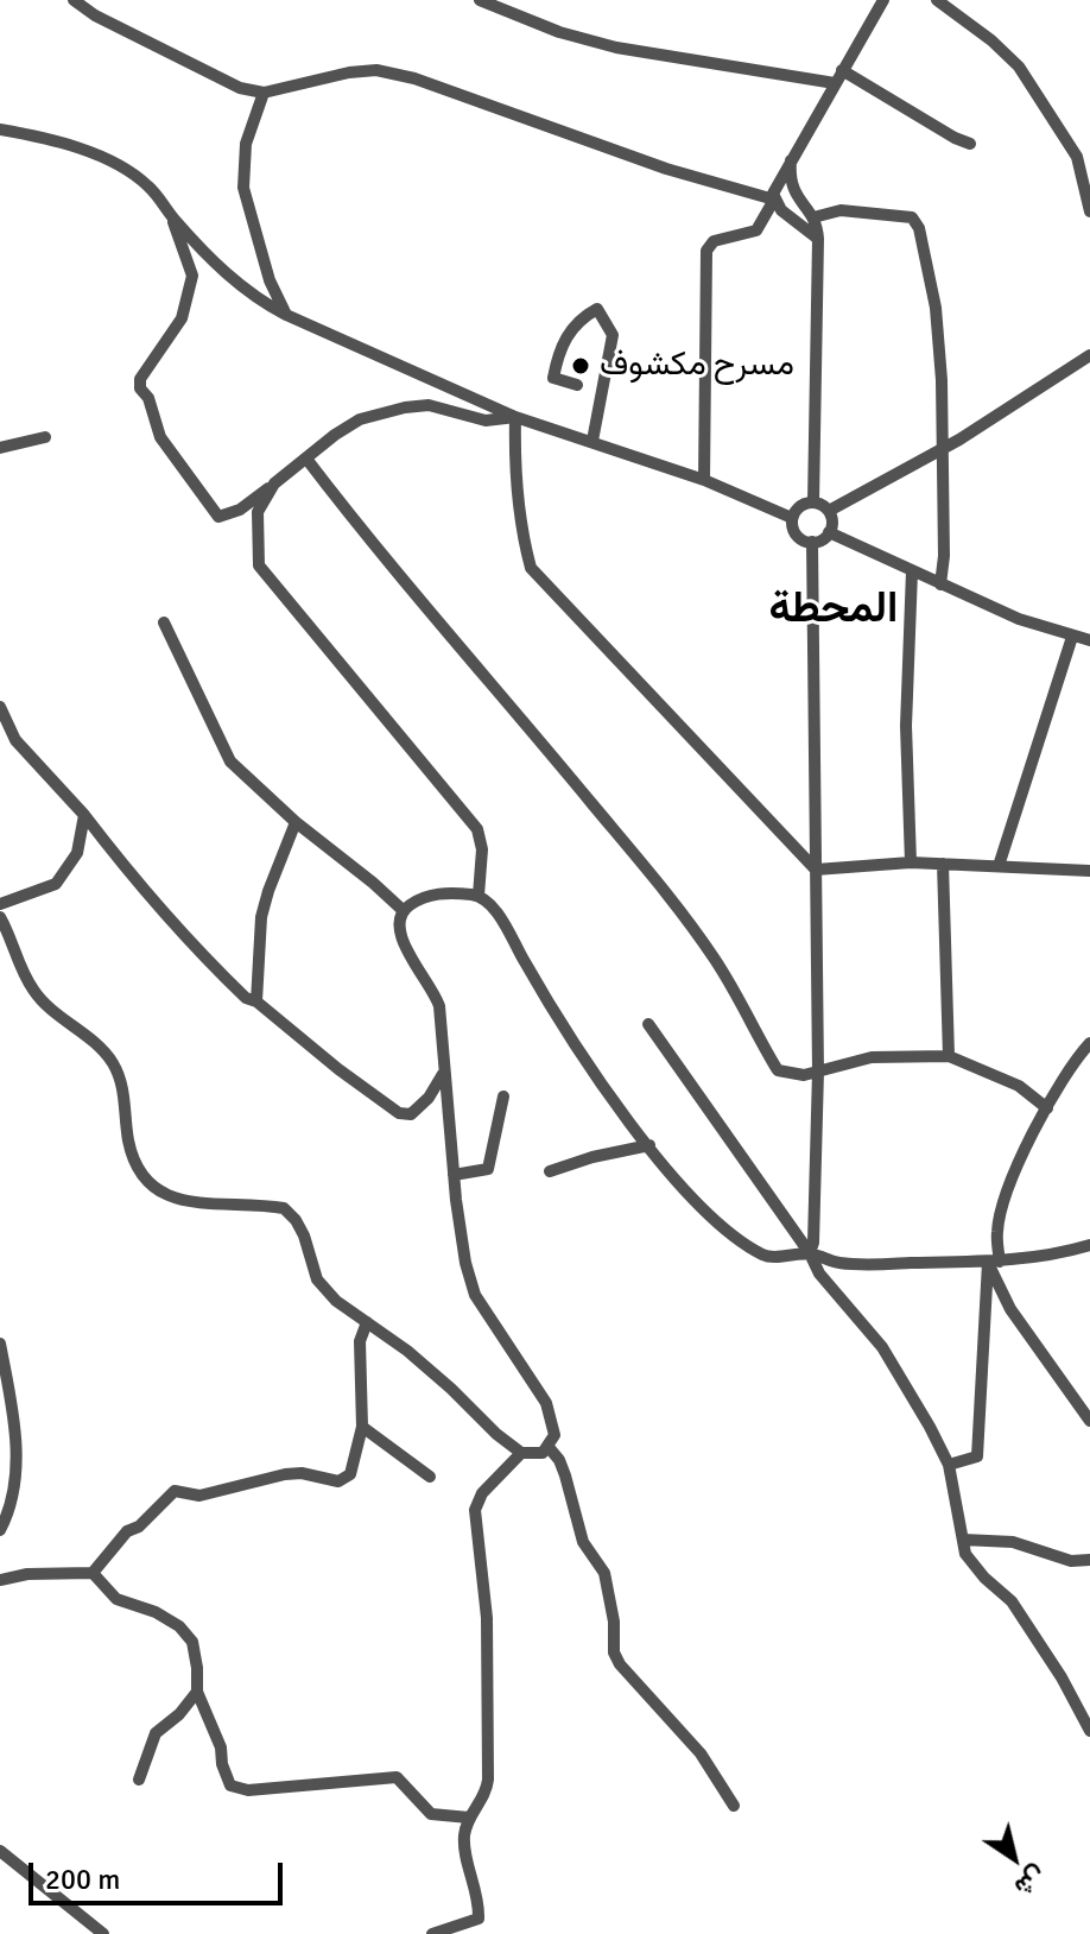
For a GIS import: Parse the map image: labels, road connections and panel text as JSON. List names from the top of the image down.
{
  "districts": ["المحطة"],
  "places": ["مسرح مكشوف"],
  "scale_bar": "200 m",
  "north": "bottom right"
}
